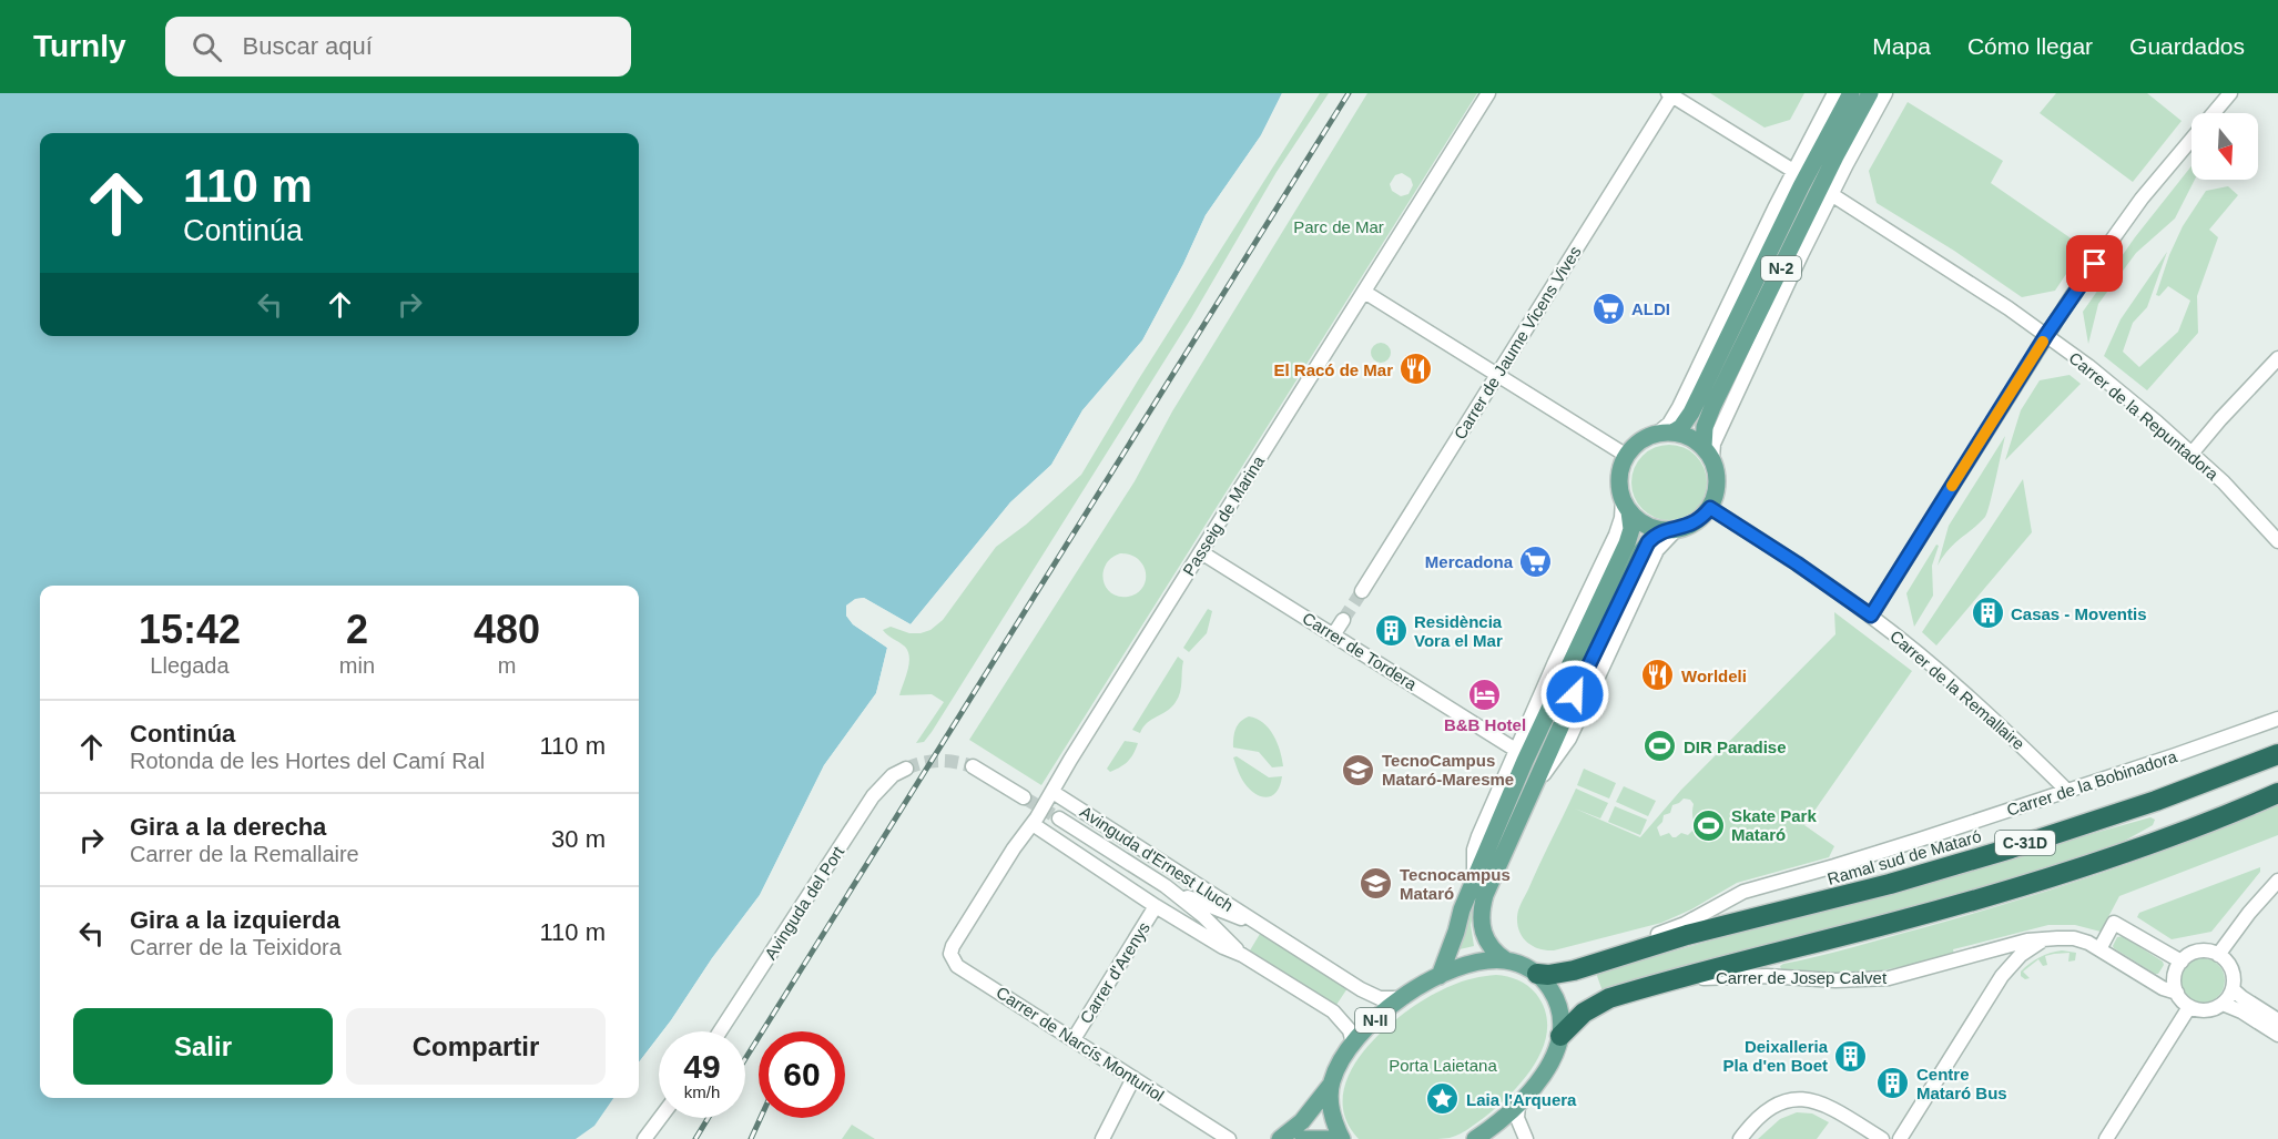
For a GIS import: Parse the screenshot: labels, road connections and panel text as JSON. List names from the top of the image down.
{
  "streets": {
    "highway": ["C-31D", "Ramal sud de Mataró"],
    "main road": ["N-2", "N-II"],
    "street": [
      "Carrer de Jaume Vicens Vives",
      "Carrer de la Repuntadora",
      "Passeig de Marina",
      "Carrer de Tordera",
      "Carrer de la Remallaire",
      "Carrer de la Bobinadora",
      "Avinguda d'Ernest Lluch",
      "Avinguda del Port",
      "Carrer d'Arenys",
      "Carrer de Josep Calvet",
      "Carrer de Narcís Monturiol"
    ]
  },
  "crossings": [
    ["N-2", "Carrer de la Remallaire"],
    ["Passeig de Marina", "Carrer de Tordera"],
    ["Passeig de Marina", "Avinguda d'Ernest Lluch"],
    ["Passeig de Marina", "Carrer de Narcís Monturiol"],
    ["Carrer de la Remallaire", "Carrer de la Bobinadora"],
    ["Carrer de la Bobinadora", "Ramal sud de Mataró"],
    ["C-31D", "Carrer de Josep Calvet"],
    ["Avinguda d'Ernest Lluch", "Carrer d'Arenys"],
    ["Avinguda d'Ernest Lluch", "N-II"],
    ["Carrer d'Arenys", "Carrer de Narcís Monturiol"]
  ],
  "parks": ["Parc de Mar", "Porta Laietana"],
  "places": {
    "supermarket": ["ALDI", "Mercadona"],
    "restaurant": ["El Racó de Mar", "Worldeli"],
    "building": [
      "Casas - Moventis",
      "Residència Vora el Mar",
      "Deixalleria Pla d'en Boet",
      "Centre Mataró Bus"
    ],
    "hotel": ["B&B Hotel"],
    "sports": ["DIR Paradise", "Skate Park Mataró"],
    "school or university": ["TecnoCampus Mataró-Maresme", "Tecnocampus Mataró"],
    "place": ["Laia l'Arquera"]
  },
  "north": "bottom",
  "page": {
    "header": "Turnly",
    "search": "Buscar aquí",
    "nav": ["Mapa", "Cómo llegar", "Guardados"],
    "turn": ["110 m", "Continúa"],
    "eta": [
      "15:42",
      "Llegada",
      "2",
      "min",
      "480",
      "m"
    ],
    "list": [
      {
        "name": "Continúa",
        "note": "Rotonda de les Hortes del Camí Ral",
        "value": "110 m"
      },
      {
        "name": "Gira a la derecha",
        "note": "Carrer de la Remallaire",
        "value": "30 m"
      },
      {
        "name": "Gira a la izquierda",
        "note": "Carrer de la Teixidora",
        "value": "110 m"
      }
    ],
    "buttons": ["Salir", "Compartir"],
    "speed": "49 km/h",
    "limit": "60"
  }
}
